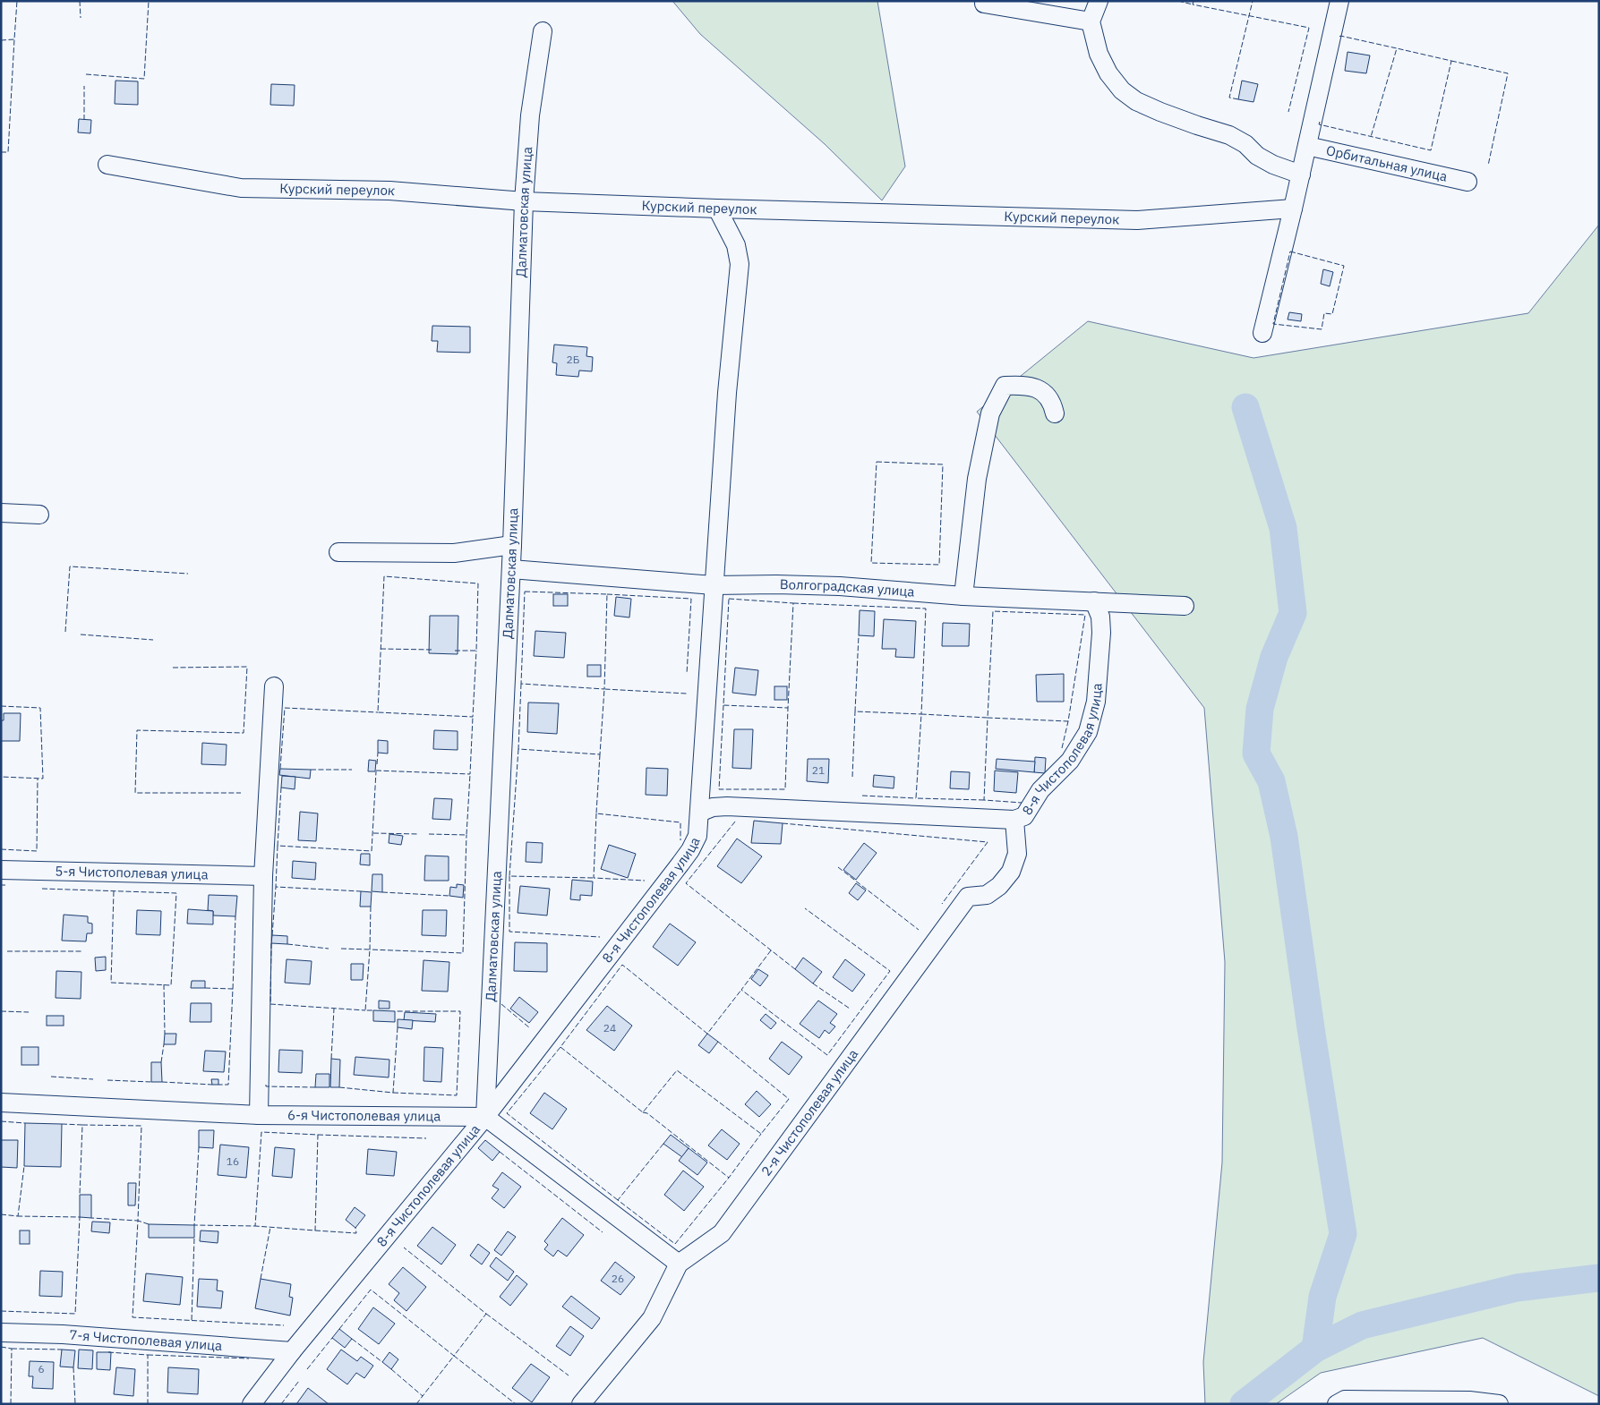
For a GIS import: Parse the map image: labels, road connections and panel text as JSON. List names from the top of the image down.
{
  "streets": {
    "street": [
      "Орбитальная улица",
      "Курский переулок",
      "Далматовская улица",
      "Волгоградская улица",
      "8-я Чистополевая улица",
      "5-я Чистополевая улица",
      "2-я Чистополевая улица",
      "6-я Чистополевая улица",
      "7-я Чистополевая улица"
    ]
  },
  "crossings": [
    ["Курский переулок", "Далматовская улица"],
    ["Далматовская улица", "Волгоградская улица"],
    ["Далматовская улица", "8-я Чистополевая улица"],
    ["Далматовская улица", "6-я Чистополевая улица"],
    ["Волгоградская улица", "8-я Чистополевая улица"],
    ["8-я Чистополевая улица", "2-я Чистополевая улица"],
    ["8-я Чистополевая улица", "6-я Чистополевая улица"],
    ["8-я Чистополевая улица", "7-я Чистополевая улица"]
  ],
  "house_numbers": [
    "2Б",
    "21",
    "24",
    "16",
    "26",
    "6"
  ]
}
